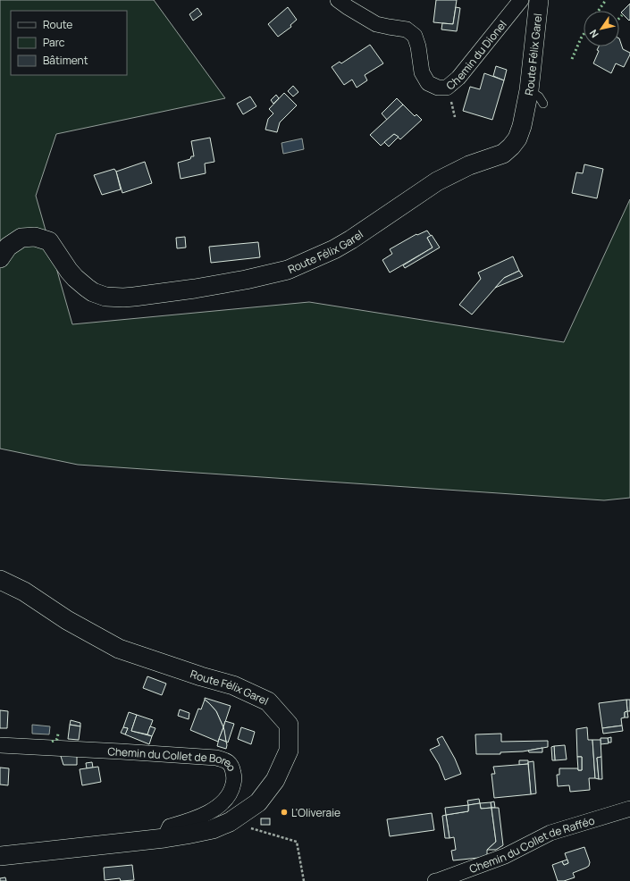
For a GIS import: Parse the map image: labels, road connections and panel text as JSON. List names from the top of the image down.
{
  "streets": {
    "street": [
      "Chemin du Dionel",
      "Route Félix Garel",
      "Chemin du Collet de Boreo",
      "Chemin du Collet de Rafféo"
    ]
  },
  "crossings": [
    ["Route Félix Garel", "Chemin du Collet de Boreo"]
  ],
  "places": ["L'Oliveraie"],
  "legend": ["Route", "Parc", "Bâtiment"],
  "north": "bottom left"
}
